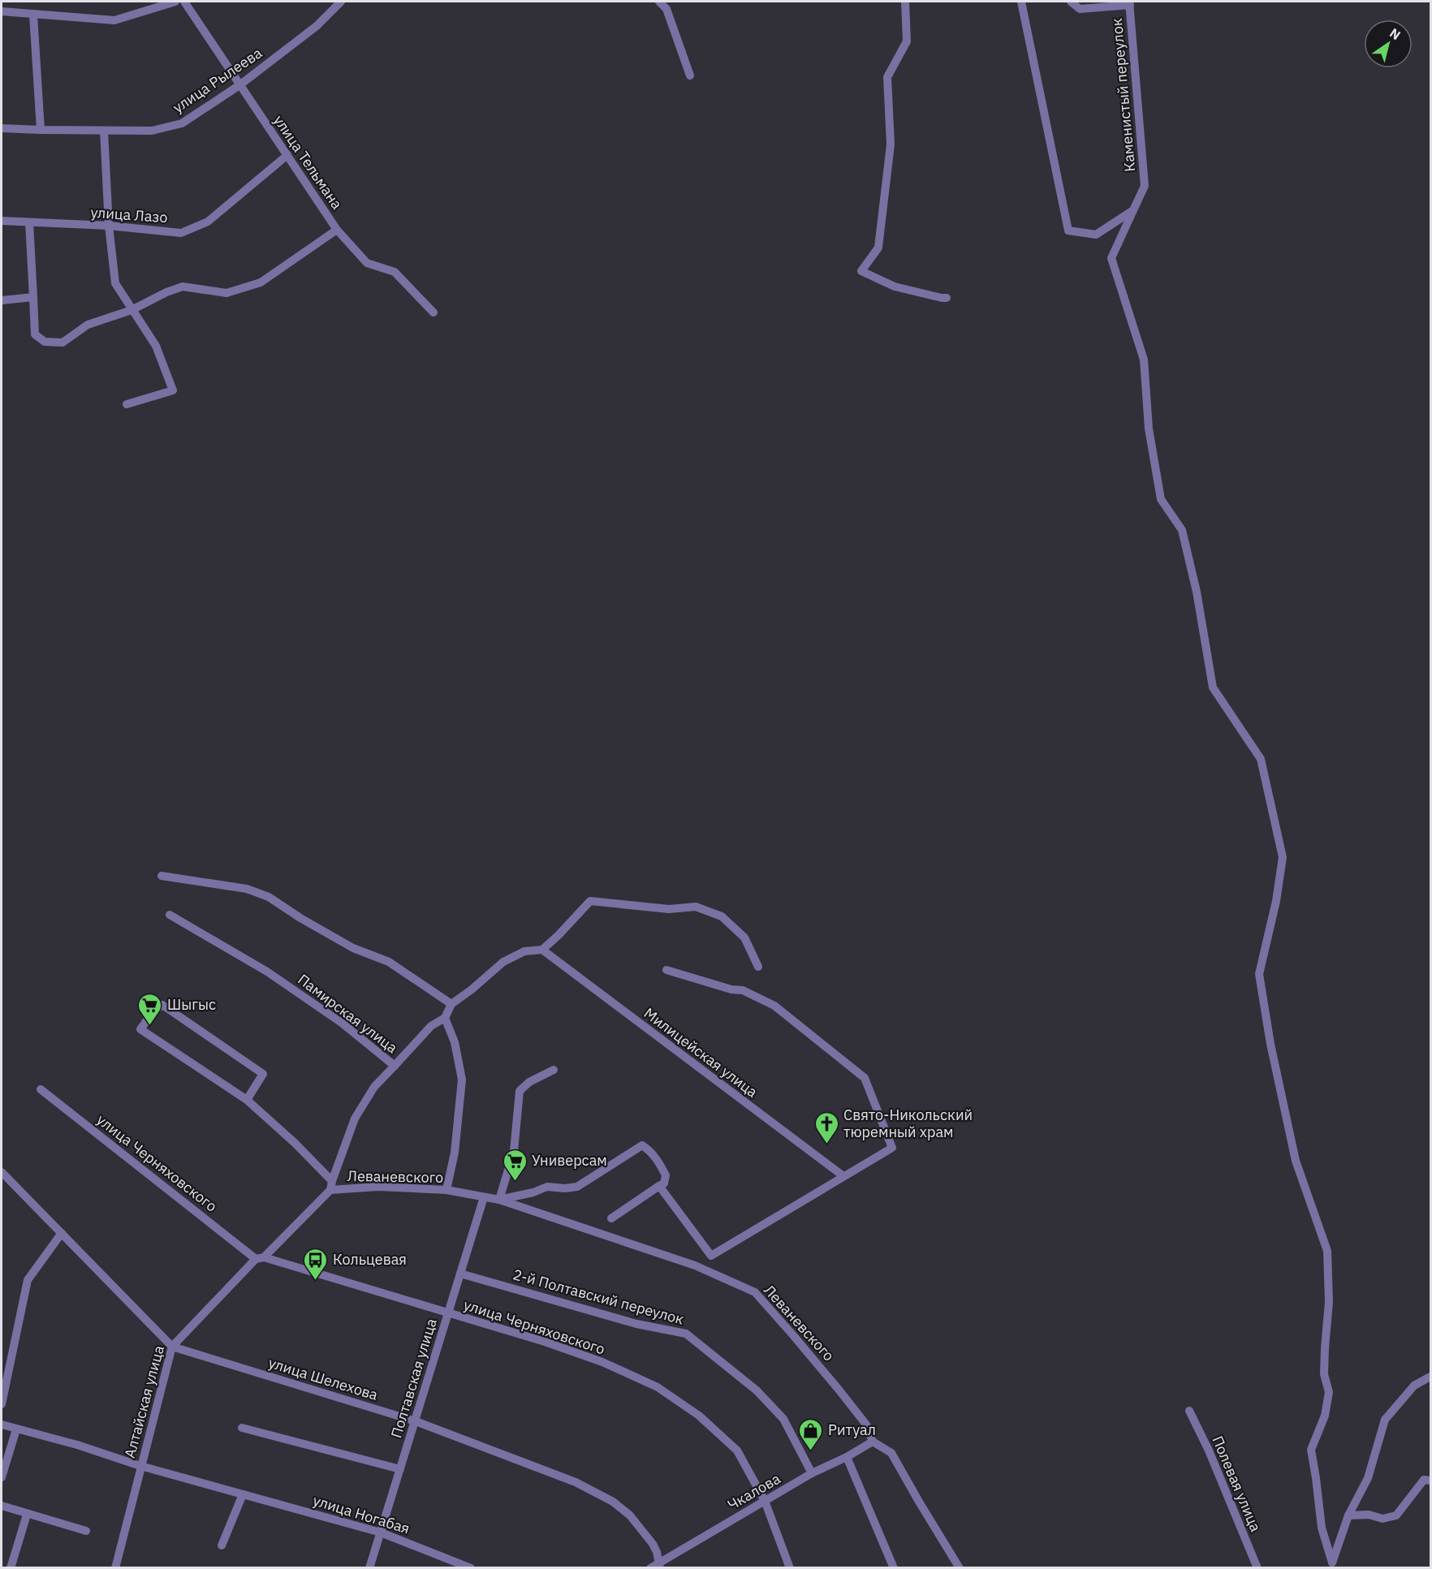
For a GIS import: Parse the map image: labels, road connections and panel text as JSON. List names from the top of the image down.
{
  "streets": {
    "street": [
      "улица Рылеева",
      "Каменистый переулок",
      "улица Тельмана",
      "улица Лазо",
      "Памирская улица",
      "Милицейская улица",
      "улица Черняховского",
      "Леваневского",
      "2-й Полтавский переулок",
      "Полтавская улица",
      "улица Шелехова",
      "Алтайская улица",
      "Полевая улица",
      "Чкалова",
      "улица Ногабая"
    ]
  },
  "crossings": [
    ["улица Рылеева", "улица Тельмана"],
    ["улица Тельмана", "улица Лазо"],
    ["Памирская улица", "Леваневского"],
    ["Памирская улица", "Алтайская улица"],
    ["улица Черняховского", "Полтавская улица"],
    ["улица Черняховского", "Алтайская улица"],
    ["улица Черняховского", "Чкалова"],
    ["Леваневского", "Полтавская улица"],
    ["Леваневского", "Алтайская улица"],
    ["Леваневского", "Чкалова"],
    ["2-й Полтавский переулок", "Полтавская улица"],
    ["2-й Полтавский переулок", "Чкалова"],
    ["Полтавская улица", "улица Шелехова"],
    ["Полтавская улица", "улица Ногабая"],
    ["улица Шелехова", "Алтайская улица"],
    ["улица Шелехова", "Чкалова"],
    ["Алтайская улица", "улица Ногабая"]
  ],
  "places": {
    "supermarket": ["Шыгыс", "Универсам"],
    "church": ["Свято-Никольский тюремный храм"],
    "bus stop": ["Кольцевая"],
    "shop": ["Ритуал"]
  },
  "north": "top right"
}
